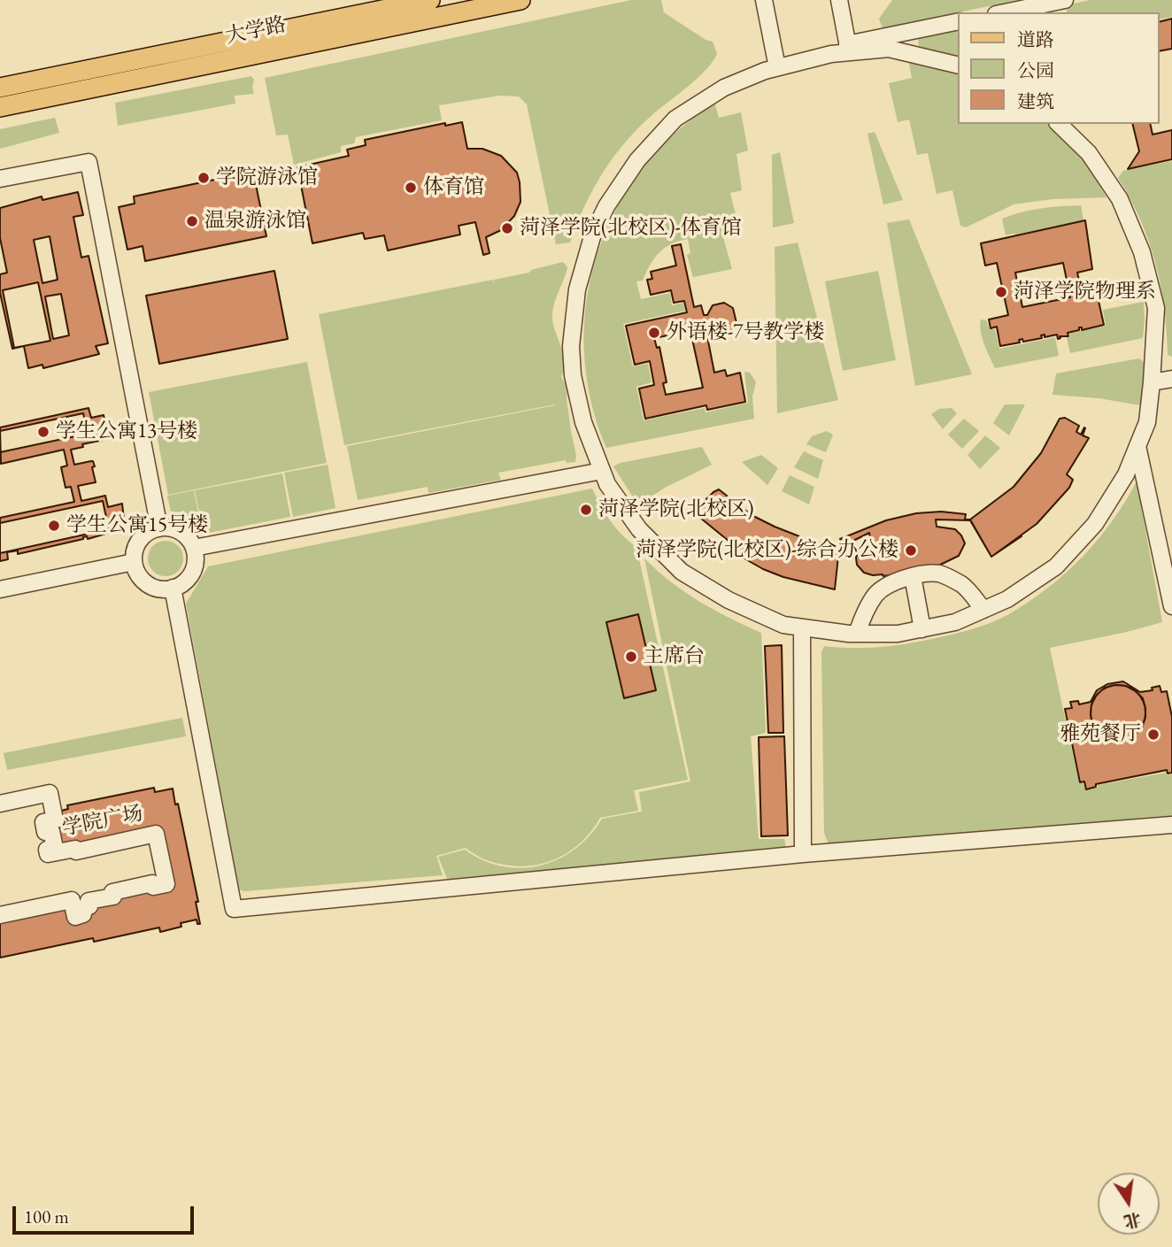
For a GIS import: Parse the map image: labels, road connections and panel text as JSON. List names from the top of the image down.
{
  "streets": {
    "main road": ["大学路"],
    "street": ["学院广场"]
  },
  "places": [
    "学院游泳馆",
    "体育馆",
    "温泉游泳馆",
    "菏泽学院(北校区)-体育馆",
    "菏泽学院物理系",
    "外语楼-7号教学楼",
    "学生公寓13号楼",
    "菏泽学院(北校区)",
    "学生公寓15号楼",
    "菏泽学院(北校区)-综合办公楼",
    "主席台",
    "雅苑餐厅"
  ],
  "legend": ["道路", "公园", "建筑"],
  "scale_bar": "100 m",
  "north": "bottom"
}
